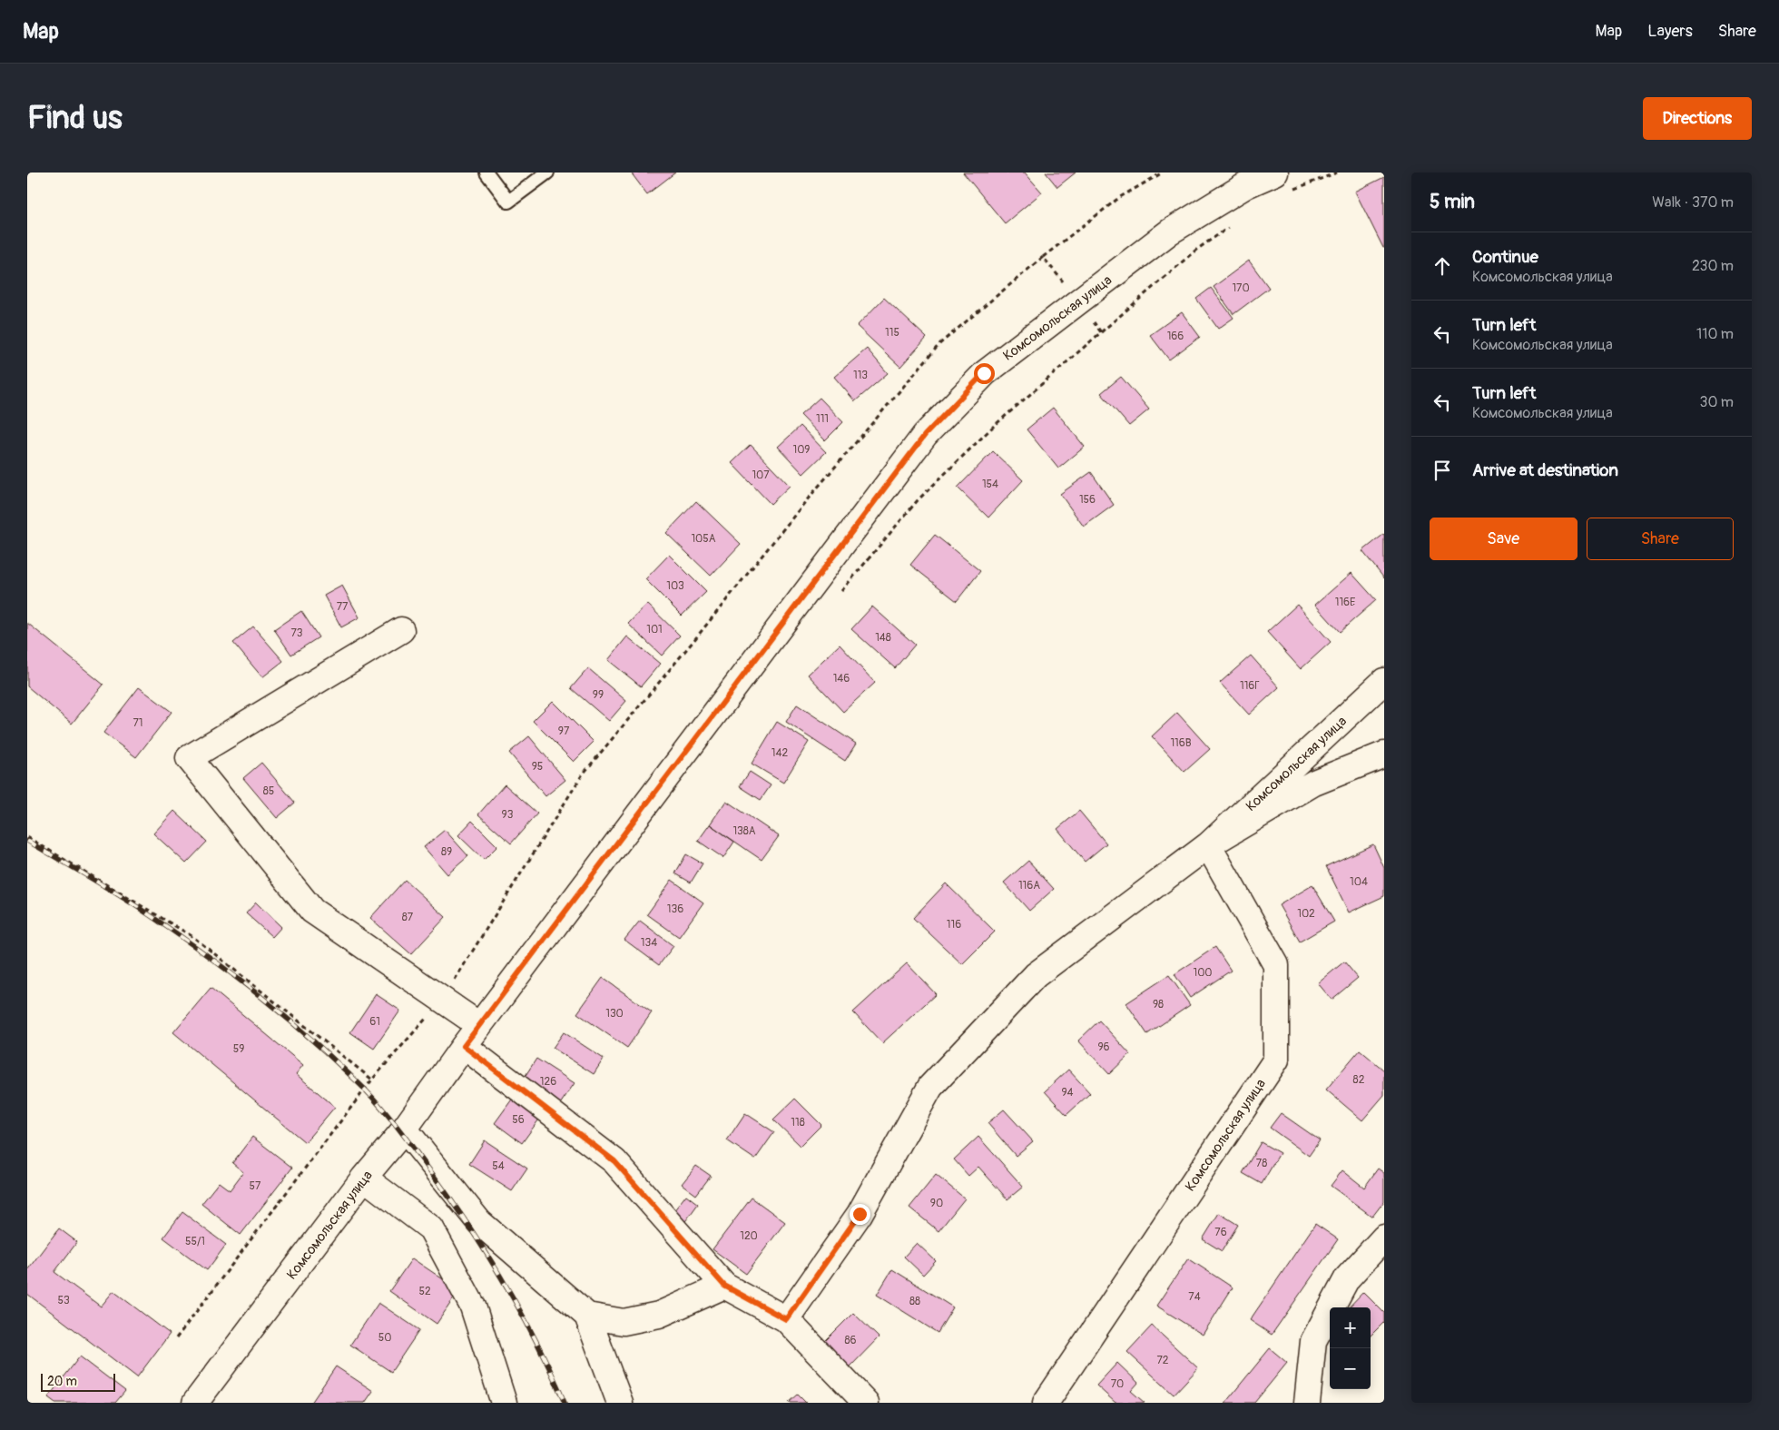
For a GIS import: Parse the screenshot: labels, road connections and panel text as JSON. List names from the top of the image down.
{
  "streets": {
    "street": ["Комсомольская улица"]
  },
  "house_numbers": [
    "170",
    "115",
    "166",
    "113",
    "111",
    "109",
    "107",
    "154",
    "156",
    "105А",
    "103",
    "116Е",
    "77",
    "101",
    "73",
    "148",
    "146",
    "116Г",
    "99",
    "71",
    "97",
    "116В",
    "142",
    "95",
    "85",
    "93",
    "138А",
    "89",
    "104",
    "116А",
    "136",
    "102",
    "87",
    "116",
    "134",
    "100",
    "98",
    "130",
    "61",
    "96",
    "59",
    "82",
    "126",
    "94",
    "56",
    "118",
    "78",
    "54",
    "57",
    "90",
    "76",
    "120",
    "55/1",
    "52",
    "74",
    "53",
    "88",
    "50",
    "86",
    "72",
    "70"
  ],
  "scale_bar": "20 m",
  "page": {
    "header": "Map",
    "nav": ["Map", "Layers", "Share"],
    "buttons": [
      "Directions",
      ["Save", "Share"]
    ],
    "title": "Find us",
    "heading": ["5 min", "Walk · 370 m"],
    "list": [
      ["Continue", "Комсомольская улица", "230 m"],
      ["Turn left", "Комсомольская улица", "110 m"],
      ["Turn left", "Комсомольская улица", "30 m"],
      "Arrive at destination"
    ],
    "map_buttons": ["+", "−"],
    "scale": "20 m"
  }
}
